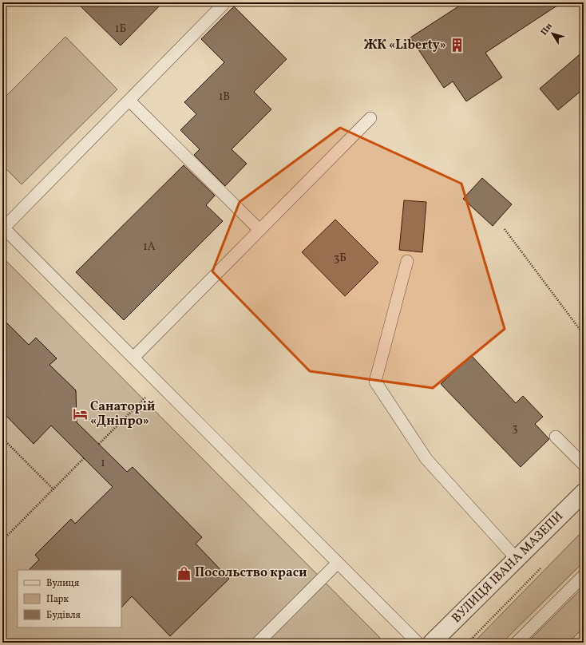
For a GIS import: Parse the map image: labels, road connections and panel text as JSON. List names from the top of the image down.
{
  "streets": {
    "street": ["ВУЛИЦЯ ІВАНА МАЗЕПИ"]
  },
  "places": {
    "building": ["ЖК «Liberty»"],
    "hotel": ["Санаторій «Дніпро»"],
    "shop": ["Посольство краси"]
  },
  "house_numbers": [
    "1Б",
    "1В",
    "1А",
    "3Б",
    "3",
    "1"
  ],
  "legend": ["Вулиця", "Парк", "Будівля"],
  "north": "top left"
}
